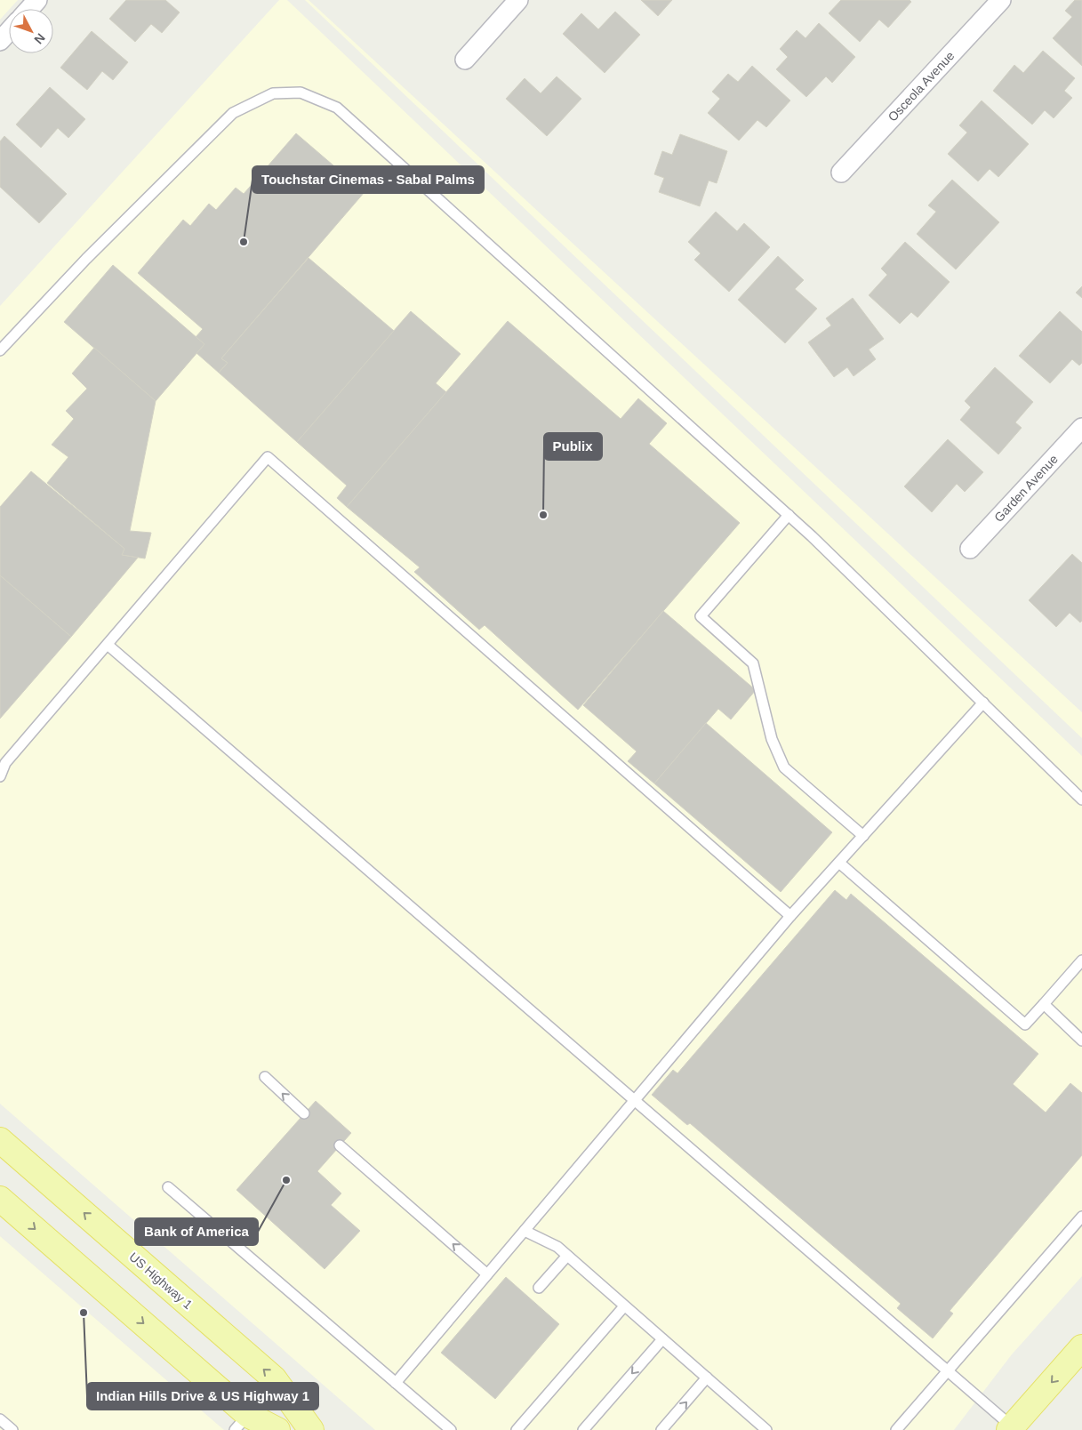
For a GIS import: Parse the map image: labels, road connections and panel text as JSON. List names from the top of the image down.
{
  "streets": {
    "main road": ["US Highway 1"],
    "street": ["Osceola Avenue", "Garden Avenue"]
  },
  "places": [
    "Touchstar Cinemas - Sabal Palms",
    "Publix",
    "Bank of America",
    "Indian Hills Drive & US Highway 1"
  ],
  "north": "bottom right"
}
